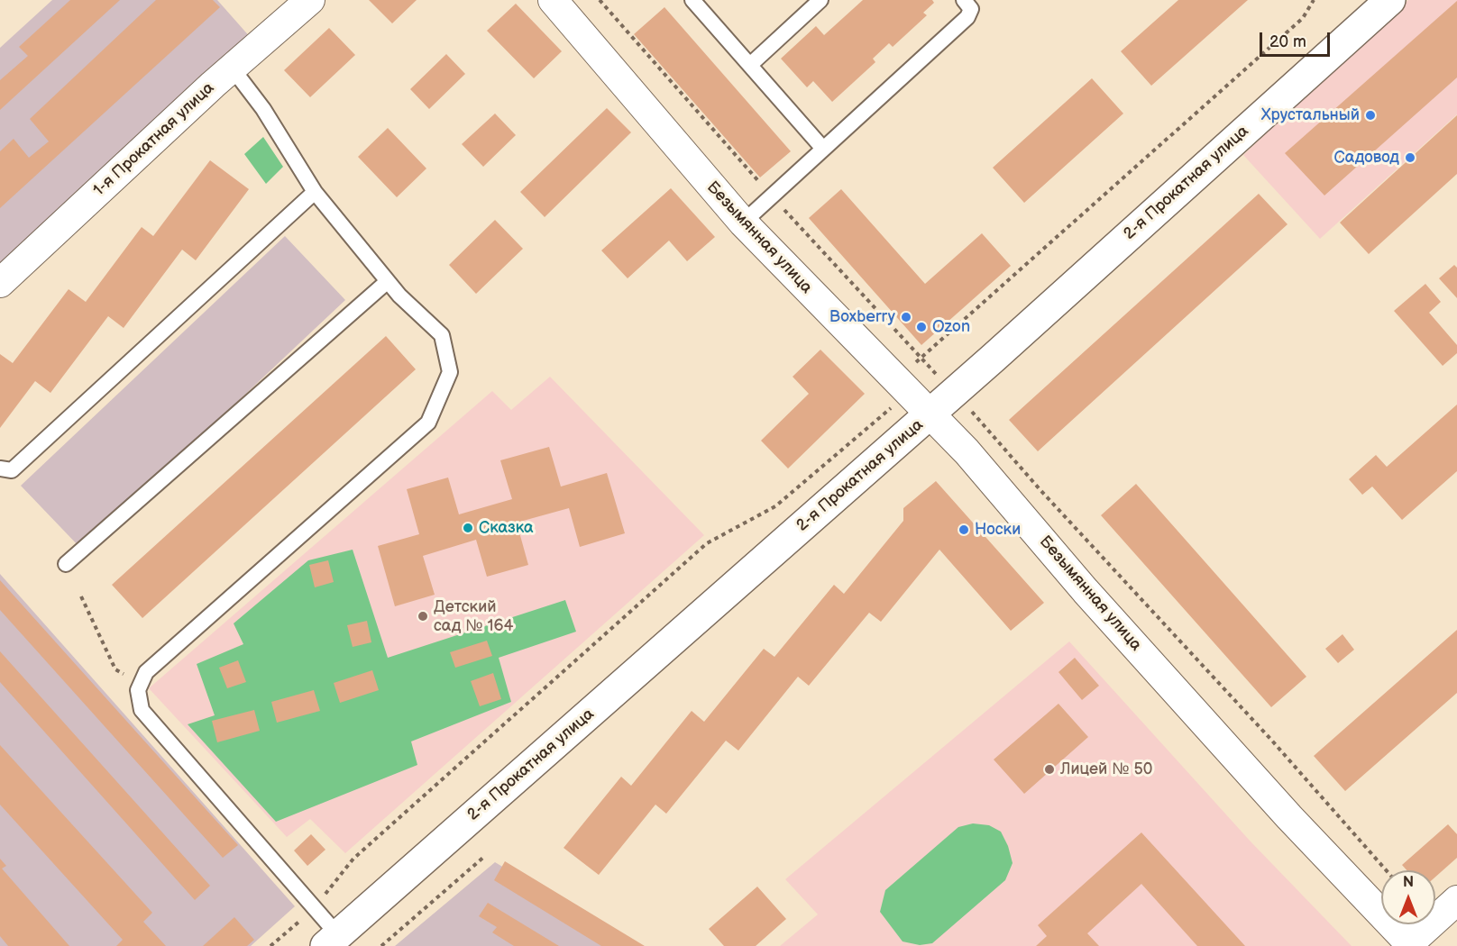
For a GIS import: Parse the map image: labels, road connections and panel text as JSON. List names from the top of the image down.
{
  "streets": {
    "street": ["1-я Прокатная улица", "2-я Прокатная улица", "Безымянная улица"]
  },
  "crossings": [
    ["2-я Прокатная улица", "Безымянная улица"]
  ],
  "places": [
    "Хрустальный",
    "Садовод",
    "Boxberry",
    "Ozon",
    "Сказка",
    "Носки",
    "Детский сад № 164",
    "Лицей № 50"
  ],
  "scale_bar": "20 m",
  "north": "top"
}
